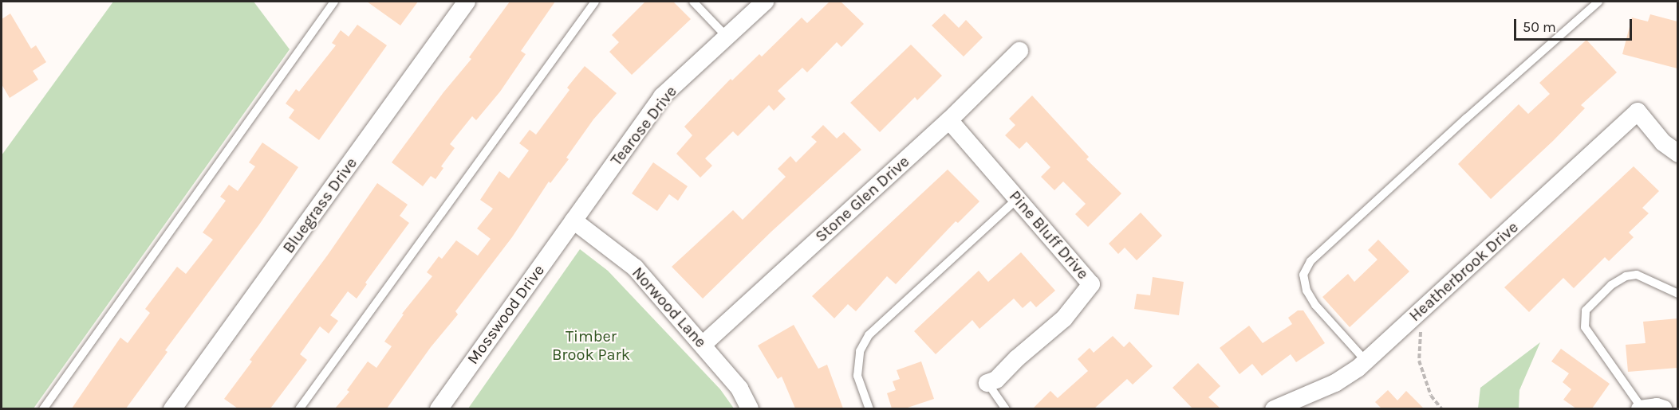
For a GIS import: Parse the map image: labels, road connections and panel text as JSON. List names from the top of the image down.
{
  "streets": {
    "street": [
      "Tearose Drive",
      "Stone Glen Drive",
      "Bluegrass Drive",
      "Pine Bluff Drive",
      "Heatherbrook Drive",
      "Norwood Lane",
      "Mosswood Drive"
    ]
  },
  "crossings": [
    ["Tearose Drive", "Norwood Lane"],
    ["Tearose Drive", "Mosswood Drive"],
    ["Stone Glen Drive", "Pine Bluff Drive"],
    ["Stone Glen Drive", "Norwood Lane"],
    ["Norwood Lane", "Mosswood Drive"]
  ],
  "parks": ["Timber Brook Park"],
  "scale_bar": "50 m"
}
